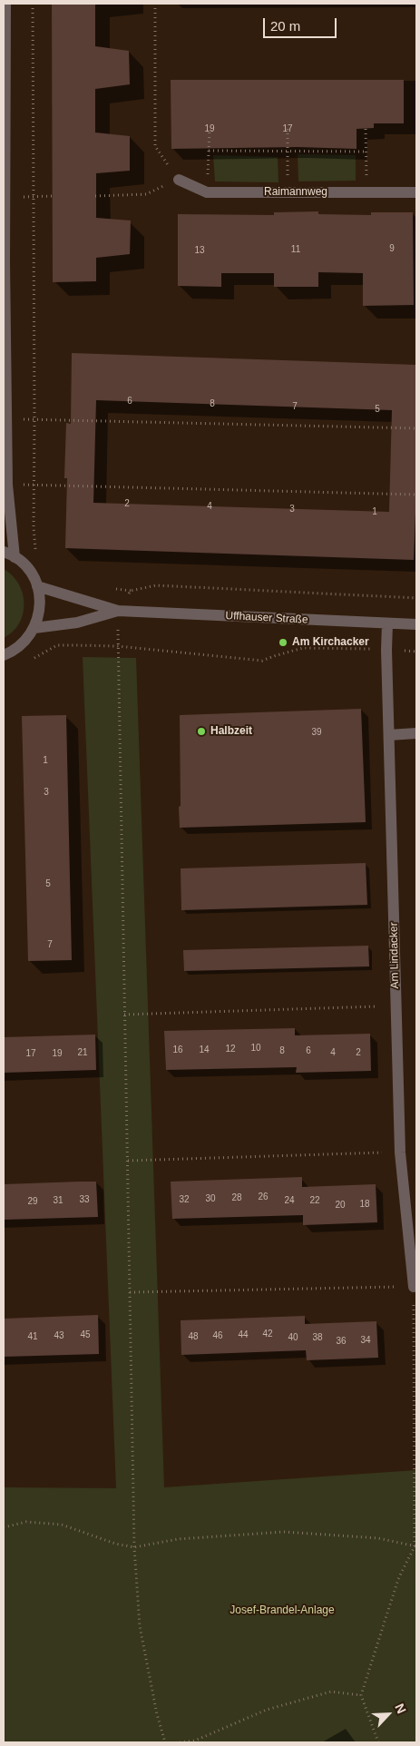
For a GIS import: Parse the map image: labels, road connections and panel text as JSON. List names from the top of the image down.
{
  "streets": {
    "street": ["Raimannweg", "Uffhauser Straße", "Am Lindacker"]
  },
  "crossings": [
    ["Uffhauser Straße", "Am Lindacker"]
  ],
  "parks": ["Josef-Brandel-Anlage"],
  "places": ["Am Kirchacker", "Halbzeit"],
  "house_numbers": [
    "19",
    "17",
    "9",
    "11",
    "13",
    "6",
    "8",
    "7",
    "5",
    "2",
    "4",
    "3",
    "1",
    "39",
    "1",
    "3",
    "5",
    "7",
    "10",
    "12",
    "16",
    "14",
    "8",
    "6",
    "21",
    "4",
    "2",
    "17",
    "19",
    "26",
    "28",
    "30",
    "33",
    "32",
    "31",
    "24",
    "22",
    "29",
    "18",
    "20",
    "42",
    "45",
    "44",
    "43",
    "46",
    "41",
    "48",
    "40",
    "38",
    "34",
    "36"
  ],
  "scale_bar": "20 m",
  "north": "top right"
}
